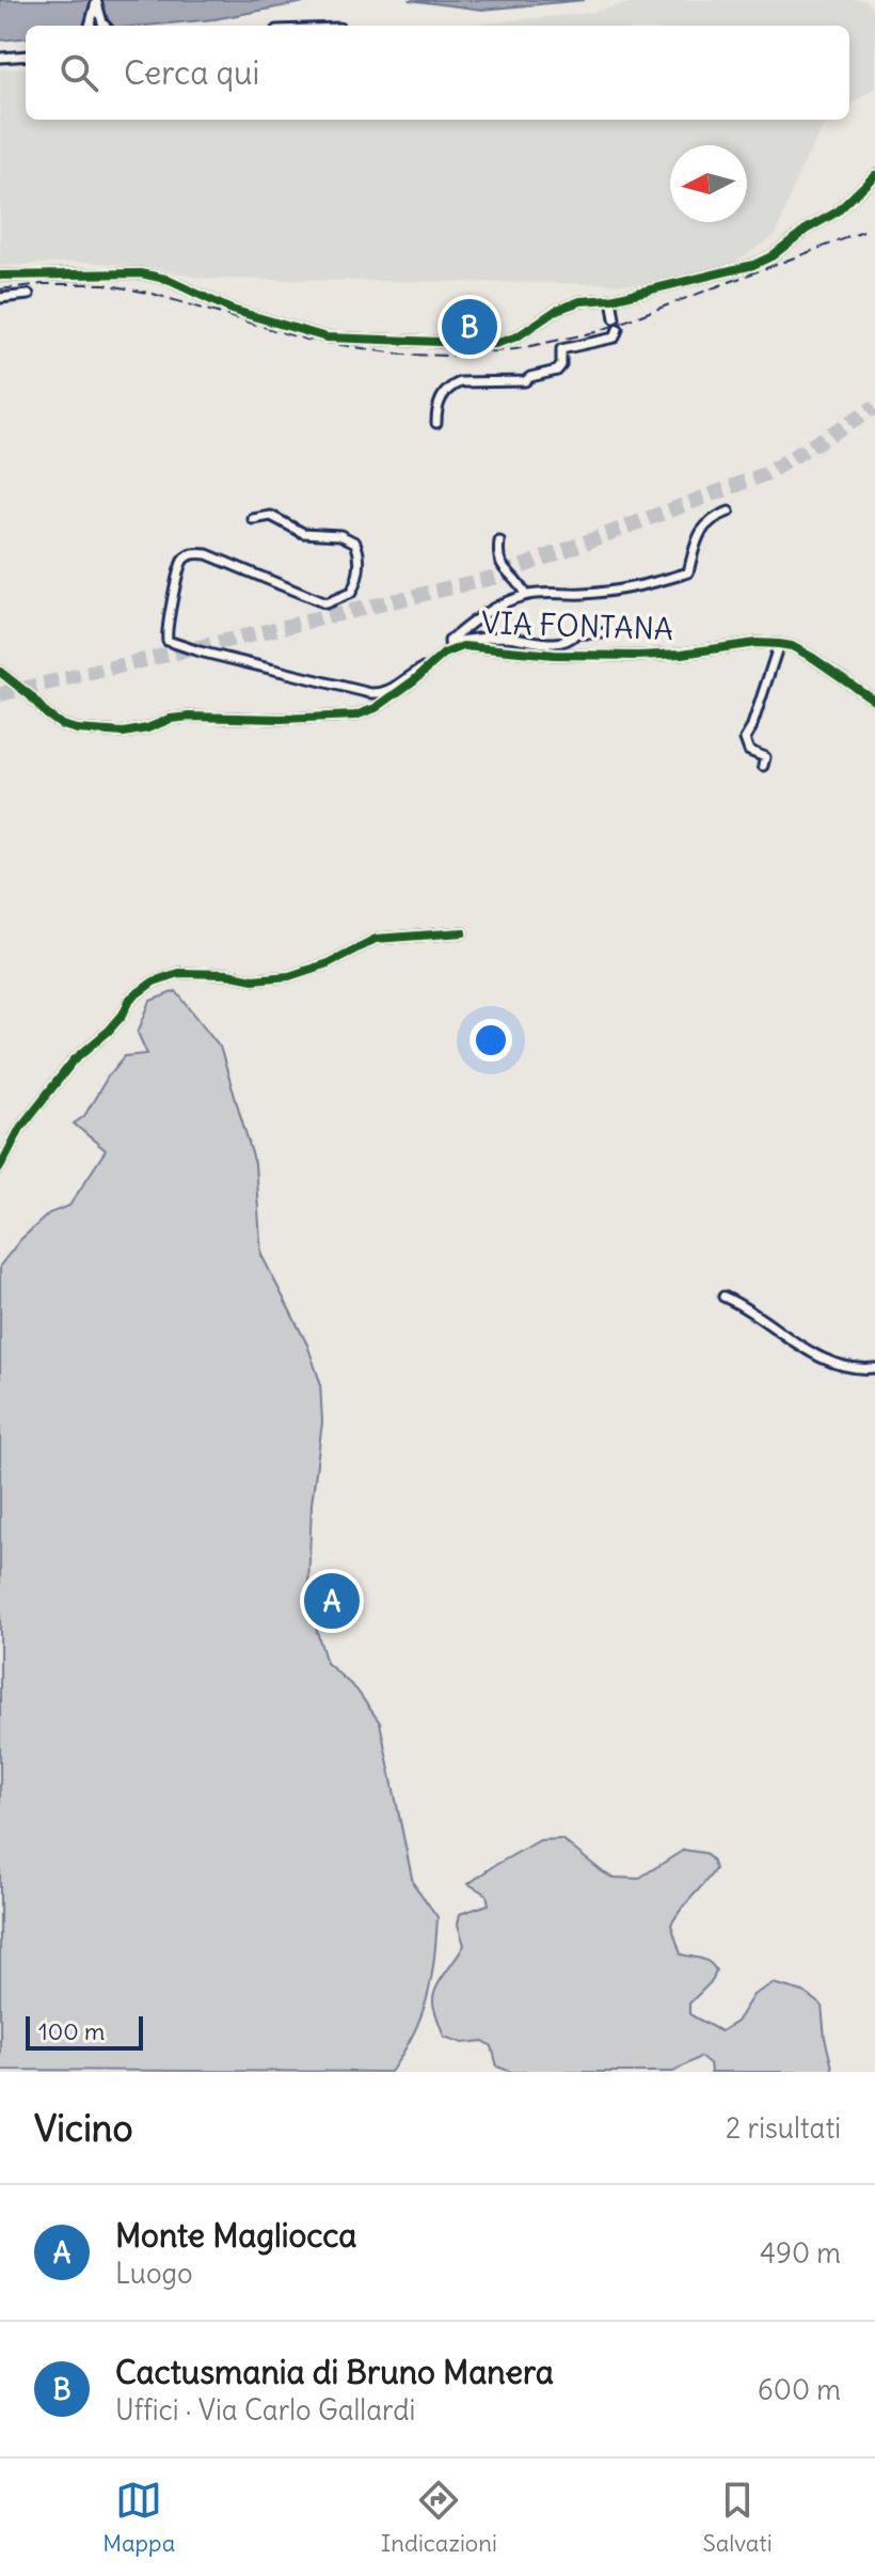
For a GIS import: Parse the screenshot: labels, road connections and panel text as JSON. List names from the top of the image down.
{
  "streets": {
    "street": ["VIA FONTANA"]
  },
  "scale_bar": "100 m",
  "north": "left",
  "page": {
    "search": "Cerca qui",
    "pins": ["B", "A"],
    "scale": "100 m",
    "heading": ["Vicino", "2 risultati"],
    "list": [
      {
        "mark": "A",
        "name": "Monte Magliocca",
        "note": "Luogo",
        "value": "490 m"
      },
      {
        "mark": "B",
        "name": "Cactusmania di Bruno Manera",
        "note": "Uffici · Via Carlo Gallardi",
        "value": "600 m"
      }
    ],
    "nav": ["Mappa", "Indicazioni", "Salvati"]
  }
}
